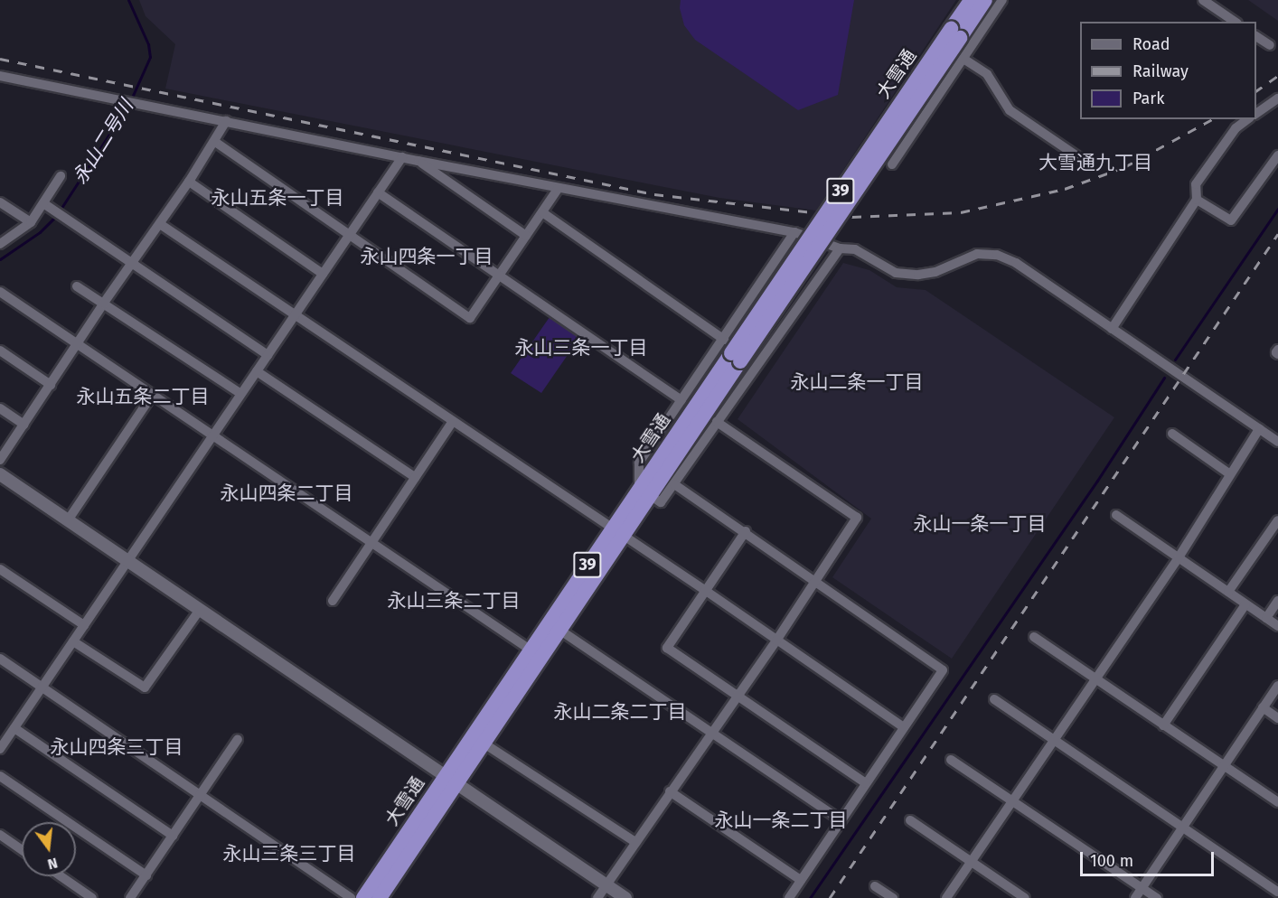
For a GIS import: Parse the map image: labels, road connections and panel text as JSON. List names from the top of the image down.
{
  "streets": {
    "highway": ["大雪通", "39"]
  },
  "districts": [
    "大雪通九丁目",
    "永山五条一丁目",
    "永山四条一丁目",
    "永山三条一丁目",
    "永山二条一丁目",
    "永山五条二丁目",
    "永山四条二丁目",
    "永山一条一丁目",
    "永山三条二丁目",
    "永山二条二丁目",
    "永山四条三丁目",
    "永山一条二丁目",
    "永山三条三丁目"
  ],
  "water": ["永山二号川"],
  "legend": ["Road", "Railway", "Park"],
  "scale_bar": "100 m",
  "north": "bottom"
}
